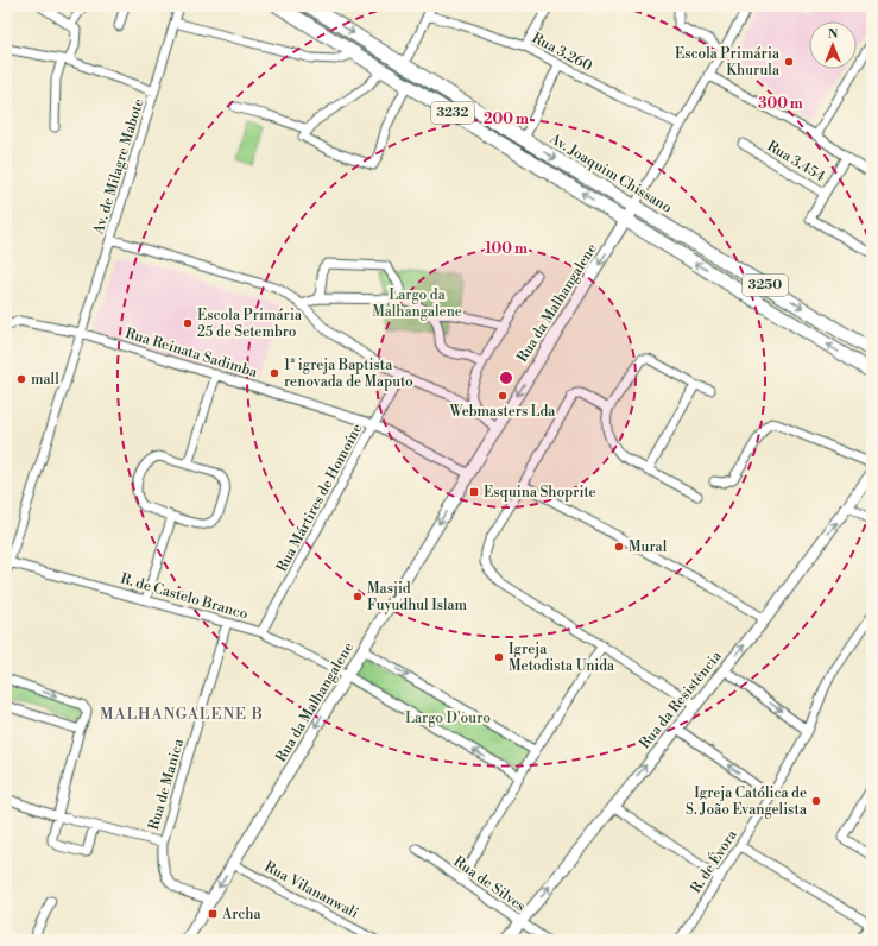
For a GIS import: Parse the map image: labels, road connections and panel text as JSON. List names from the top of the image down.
{
  "streets": {
    "main road": ["3232", "Av. Joaquim Chissano", "3250"],
    "street": [
      "Rua 3.260",
      "Rua 3.454",
      "Av. de Milagre Mabote",
      "Rua da Malhangalene",
      "Rua Reinata Sadimba",
      "Rua Mártires de Homoíne",
      "R. de Castelo Branco",
      "Rua da Resistência",
      "Rua de Manica",
      "R. de Évora",
      "Rua de Silves",
      "Rua Vilananwali"
    ]
  },
  "crossings": [
    ["3232", "Rua da Malhangalene"],
    ["Av. de Milagre Mabote", "Rua Reinata Sadimba"],
    ["Av. de Milagre Mabote", "R. de Castelo Branco"],
    ["Av. Joaquim Chissano", "Rua da Malhangalene"],
    ["Rua da Malhangalene", "Rua Reinata Sadimba"],
    ["Rua da Malhangalene", "R. de Castelo Branco"],
    ["Rua da Malhangalene", "Rua de Manica"],
    ["Rua da Malhangalene", "Rua Vilananwali"],
    ["Rua Reinata Sadimba", "Rua Mártires de Homoíne"],
    ["Rua Mártires de Homoíne", "R. de Castelo Branco"],
    ["R. de Castelo Branco", "Rua de Manica"],
    ["Rua da Resistência", "Rua de Silves"]
  ],
  "one_way": ["Rua da Malhangalene"],
  "districts": ["MALHANGALENE B"],
  "parks": ["Largo da Malhangalene", "Largo D'ouro"],
  "places": {
    "other": [
      "Escola Primária Khurula",
      "Escola Primária 25 de Setembro",
      "1ª igreja Baptista renovada de Maputo",
      "mall",
      "Webmasters Lda",
      "Mural",
      "Masjid Fuyudhul Islam",
      "Igreja Metodista Unida",
      "Igreja Católica de S. João Evangelista"
    ],
    "transit": ["Esquina Shoprite", "Archa"]
  },
  "north": "top",
  "rings": ["300 m", "200 m", "100 m"]
}
